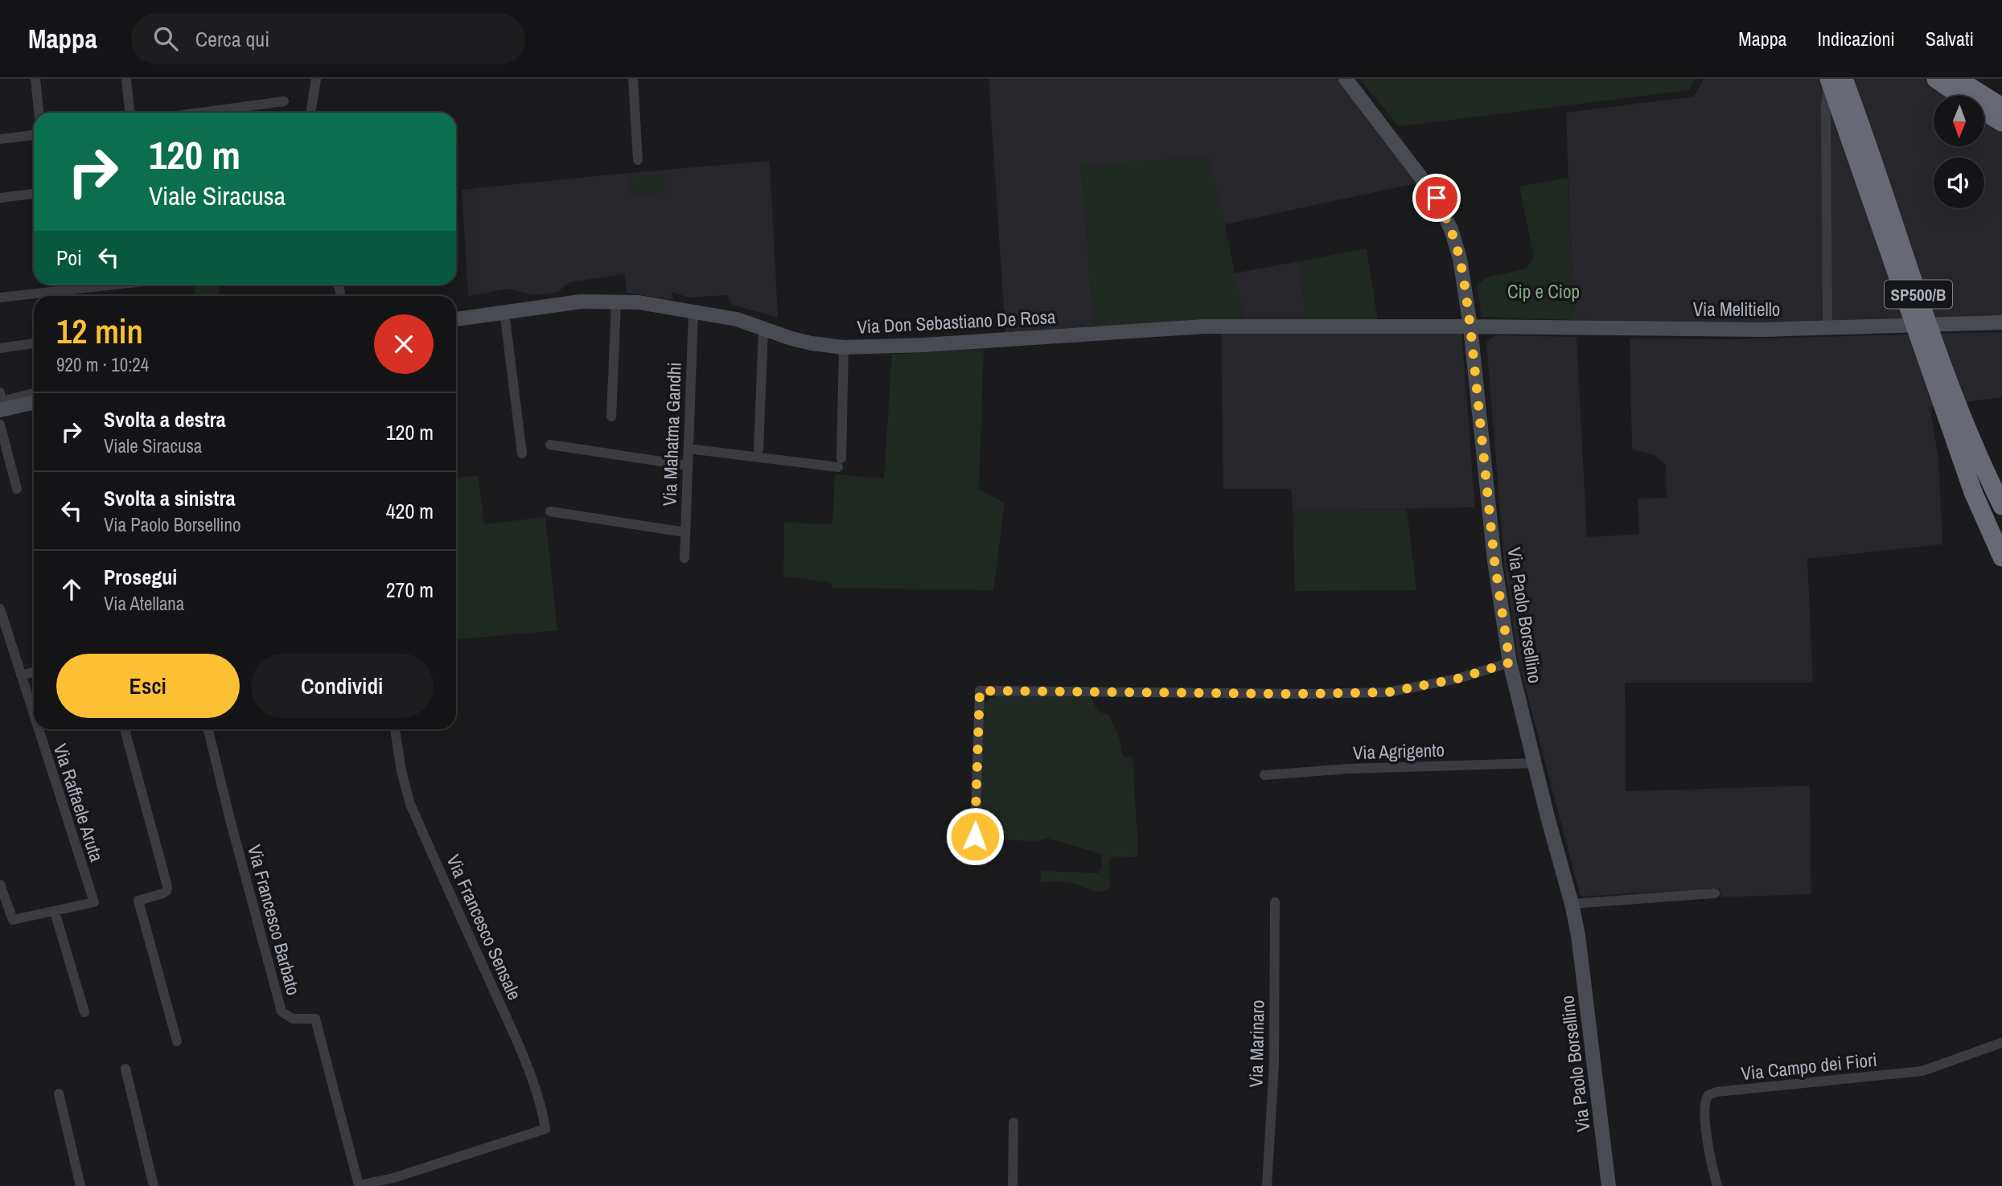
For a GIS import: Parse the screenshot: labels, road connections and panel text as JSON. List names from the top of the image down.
{
  "streets": {
    "highway": ["SP500/B"],
    "street": [
      "Via Melitiello",
      "Via Don Sebastiano De Rosa",
      "Via Mahatma Gandhi",
      "Via Paolo Borsellino",
      "Via Agrigento",
      "Via Raffaele Aruta",
      "Via Francesco Barbato",
      "Via Francesco Sensale",
      "Via Marinaro",
      "Via Campo dei Fiori"
    ]
  },
  "crossings": [
    ["Via Melitiello", "Via Don Sebastiano De Rosa"],
    ["Via Melitiello", "Via Paolo Borsellino"],
    ["Via Don Sebastiano De Rosa", "Via Mahatma Gandhi"],
    ["Via Don Sebastiano De Rosa", "Via Paolo Borsellino"],
    ["Via Paolo Borsellino", "Via Agrigento"],
    ["Via Francesco Barbato", "Via Francesco Sensale"]
  ],
  "parks": ["Cip e Ciop"],
  "north": "bottom",
  "page": {
    "header": "Mappa",
    "search": "Cerca qui",
    "nav": ["Mappa", "Indicazioni", "Salvati"],
    "turn": ["120 m", "Viale Siracusa"],
    "then": "Poi",
    "heading": ["12 min", "920 m · 10:24"],
    "list": [
      {
        "name": "Svolta a destra",
        "note": "Viale Siracusa",
        "value": "120 m"
      },
      {
        "name": "Svolta a sinistra",
        "note": "Via Paolo Borsellino",
        "value": "420 m"
      },
      {
        "name": "Prosegui",
        "note": "Via Atellana",
        "value": "270 m"
      }
    ],
    "buttons": ["Esci", "Condividi"]
  }
}
